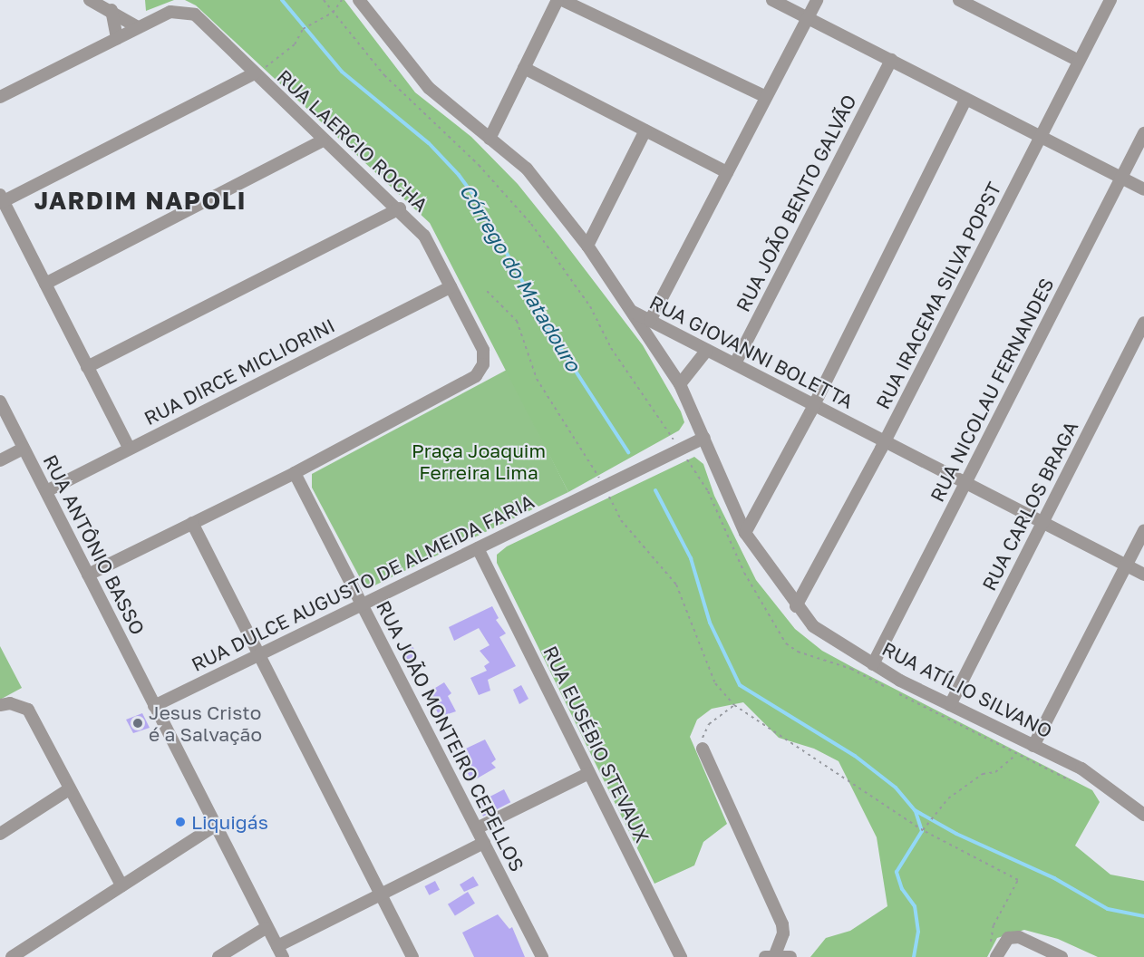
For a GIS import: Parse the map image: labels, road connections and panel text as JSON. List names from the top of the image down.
{
  "streets": {
    "street": [
      "RUA LAERCIO ROCHA",
      "RUA JOÃO BENTO GALVÃO",
      "RUA IRACEMA SILVA POPST",
      "RUA GIOVANNI BOLETTA",
      "RUA DIRCE MICLIORINI",
      "RUA NICOLAU FERNANDES",
      "RUA CARLOS BRAGA",
      "RUA ANTÔNIO BASSO",
      "RUA DULCE AUGUSTO DE ALMEIDA FARIA",
      "RUA ATÍLIO SILVANO",
      "RUA JOÃO MONTEIRO CEPELLOS",
      "RUA EUSÉBIO STEVAUX"
    ]
  },
  "crossings": [
    ["RUA LAERCIO ROCHA", "RUA DIRCE MICLIORINI"],
    ["RUA LAERCIO ROCHA", "RUA ANTÔNIO BASSO"],
    ["RUA LAERCIO ROCHA", "RUA JOÃO MONTEIRO CEPELLOS"],
    ["RUA JOÃO BENTO GALVÃO", "RUA GIOVANNI BOLETTA"],
    ["RUA IRACEMA SILVA POPST", "RUA GIOVANNI BOLETTA"],
    ["RUA IRACEMA SILVA POPST", "RUA ATÍLIO SILVANO"],
    ["RUA GIOVANNI BOLETTA", "RUA NICOLAU FERNANDES"],
    ["RUA GIOVANNI BOLETTA", "RUA CARLOS BRAGA"],
    ["RUA GIOVANNI BOLETTA", "RUA ATÍLIO SILVANO"],
    ["RUA DIRCE MICLIORINI", "RUA ANTÔNIO BASSO"],
    ["RUA NICOLAU FERNANDES", "RUA ATÍLIO SILVANO"],
    ["RUA CARLOS BRAGA", "RUA ATÍLIO SILVANO"],
    ["RUA ANTÔNIO BASSO", "RUA DULCE AUGUSTO DE ALMEIDA FARIA"],
    ["RUA DULCE AUGUSTO DE ALMEIDA FARIA", "RUA ATÍLIO SILVANO"],
    ["RUA DULCE AUGUSTO DE ALMEIDA FARIA", "RUA JOÃO MONTEIRO CEPELLOS"],
    ["RUA DULCE AUGUSTO DE ALMEIDA FARIA", "RUA EUSÉBIO STEVAUX"]
  ],
  "districts": ["JARDIM NAPOLI"],
  "water": ["Córrego do Matadouro"],
  "parks": ["Praça Joaquim Ferreira Lima"],
  "places": ["Jesus Cristo é a Salvação", "Liquigás"]
}
